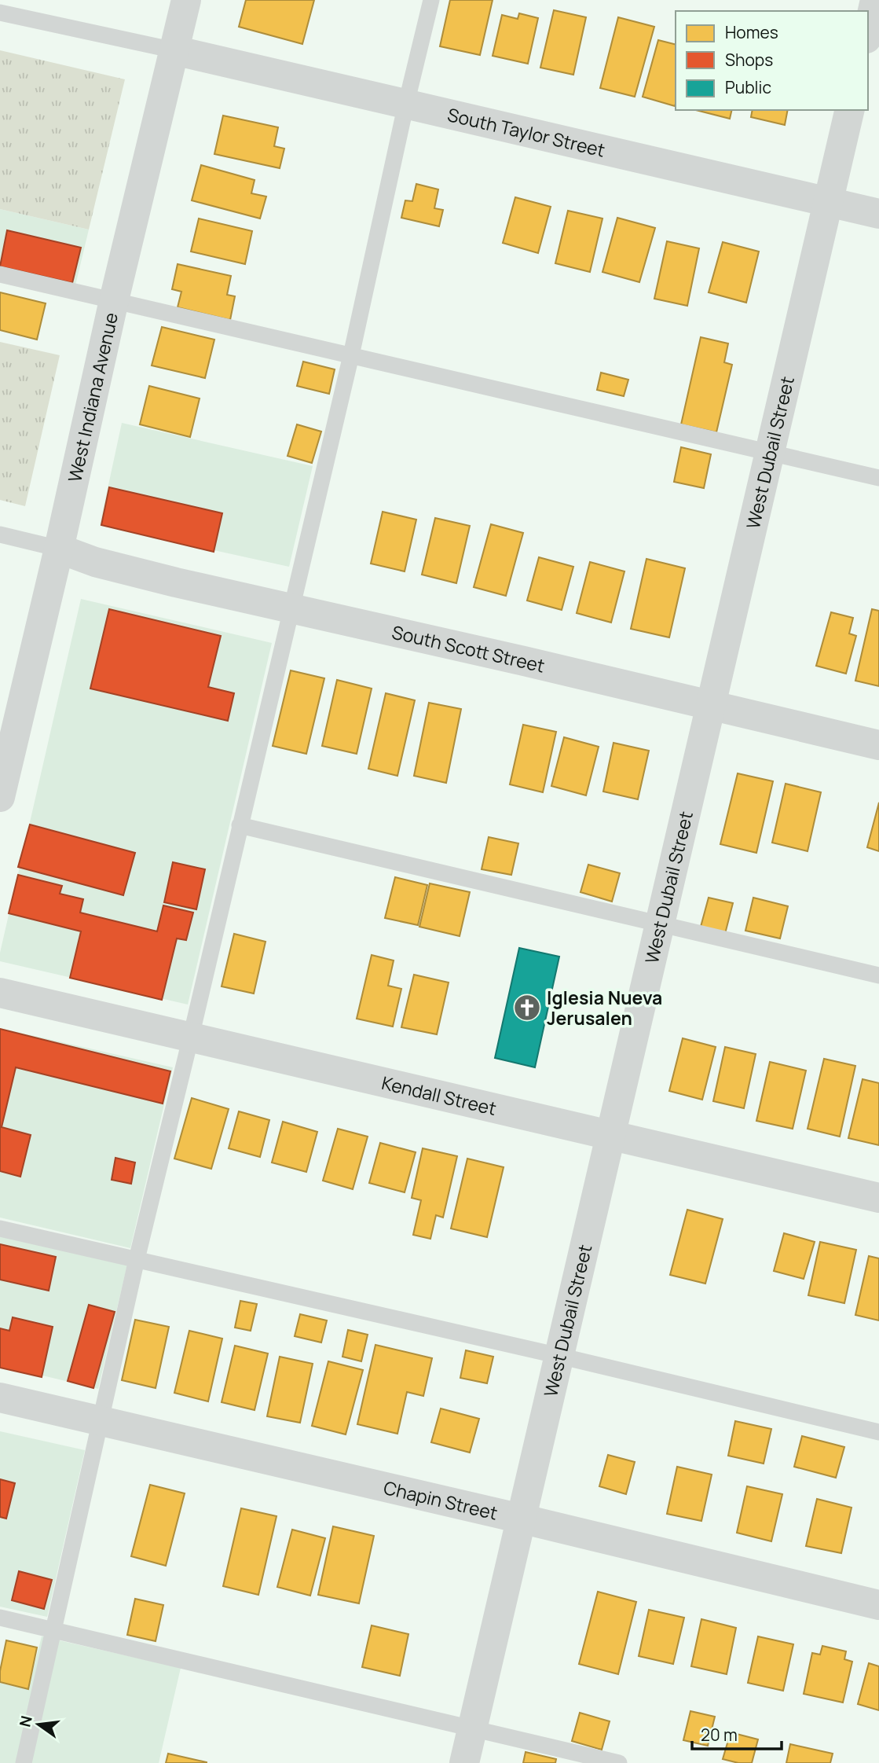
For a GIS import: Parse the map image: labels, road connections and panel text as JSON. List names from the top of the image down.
{
  "streets": {
    "street": [
      "South Taylor Street",
      "West Indiana Avenue",
      "West Dubail Street",
      "South Scott Street",
      "Kendall Street",
      "Chapin Street"
    ]
  },
  "crossings": [
    ["South Taylor Street", "West Indiana Avenue"],
    ["South Taylor Street", "West Dubail Street"],
    ["West Indiana Avenue", "South Scott Street"],
    ["West Dubail Street", "South Scott Street"],
    ["West Dubail Street", "Kendall Street"],
    ["West Dubail Street", "Chapin Street"]
  ],
  "places": {
    "church": ["Iglesia Nueva Jerusalen"]
  },
  "legend": ["Homes", "Shops", "Public"],
  "scale_bar": "20 m",
  "north": "left"
}
